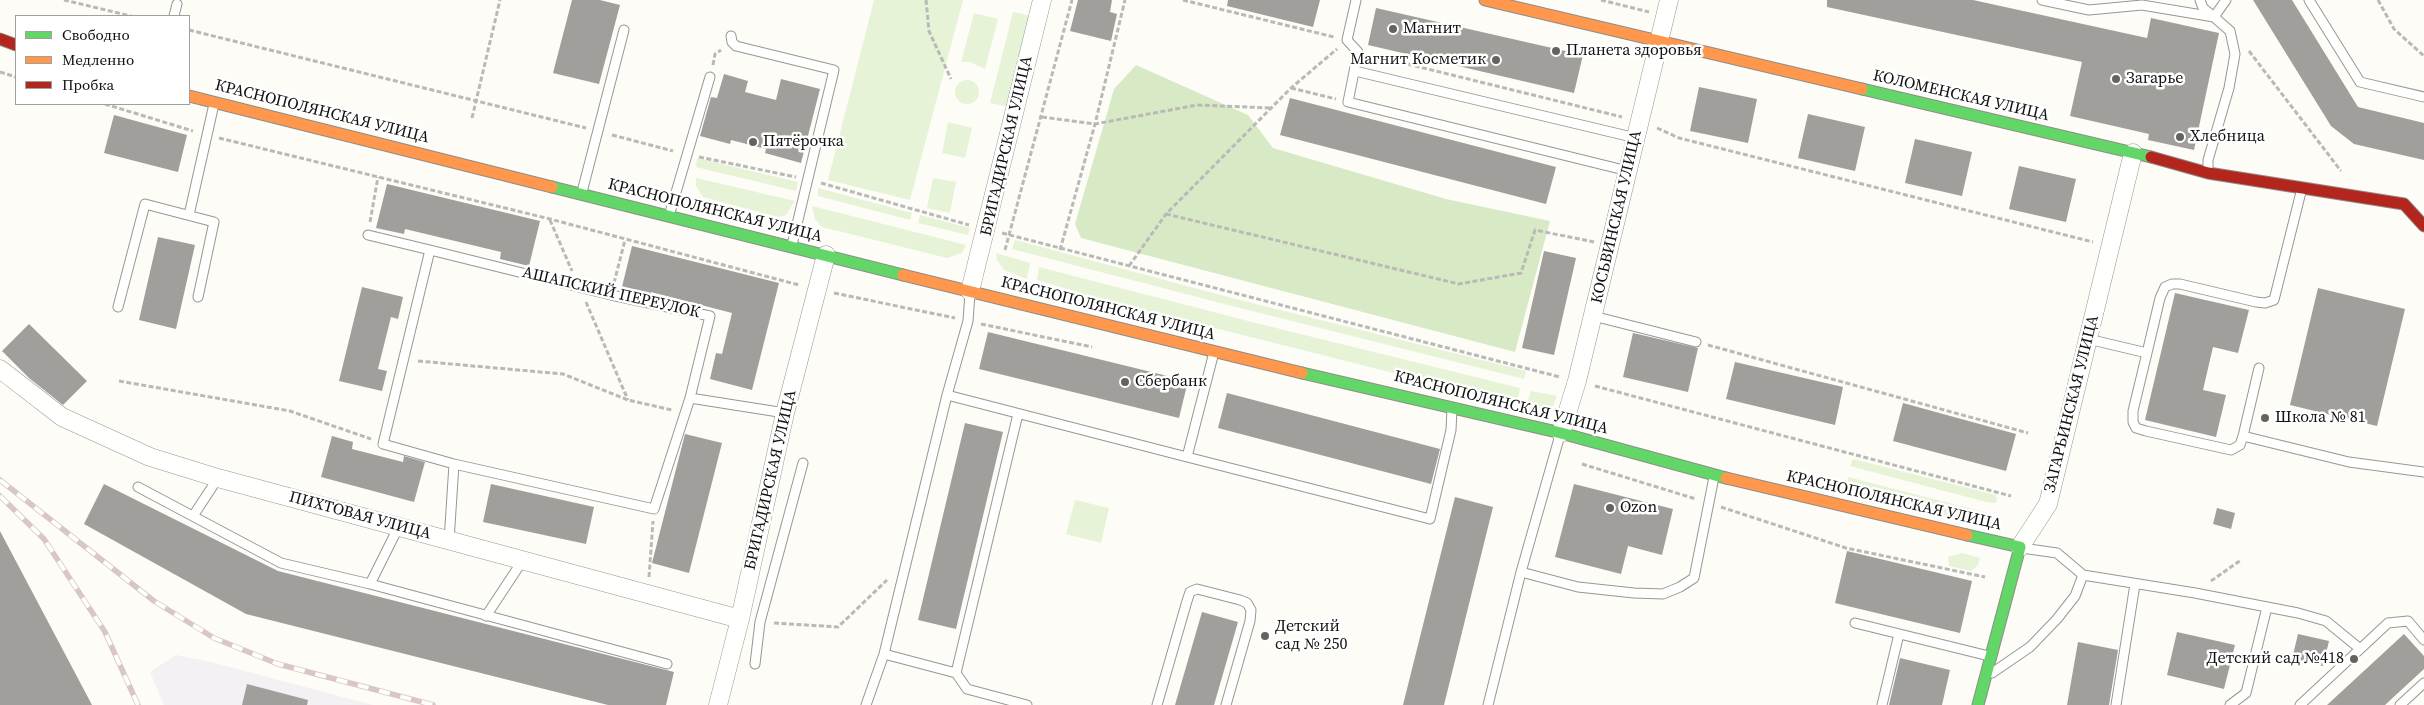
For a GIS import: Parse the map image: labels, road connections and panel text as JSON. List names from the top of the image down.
{
  "streets": {
    "main road": ["КОЛОМЕНСКАЯ УЛИЦА", "КРАСНОПОЛЯНСКАЯ УЛИЦА", "ЗАГАРЬИНСКАЯ УЛИЦА"],
    "street": ["БРИГАДИРСКАЯ УЛИЦА", "КОСЬВИНСКАЯ УЛИЦА", "ПИХТОВАЯ УЛИЦА"],
    "lane": ["АШАПСКИЙ ПЕРЕУЛОК"]
  },
  "crossings": [
    ["КОЛОМЕНСКАЯ УЛИЦА", "КОСЬВИНСКАЯ УЛИЦА"],
    ["КОЛОМЕНСКАЯ УЛИЦА", "ЗАГАРЬИНСКАЯ УЛИЦА"],
    ["КРАСНОПОЛЯНСКАЯ УЛИЦА", "БРИГАДИРСКАЯ УЛИЦА"],
    ["КРАСНОПОЛЯНСКАЯ УЛИЦА", "КОСЬВИНСКАЯ УЛИЦА"],
    ["КРАСНОПОЛЯНСКАЯ УЛИЦА", "ЗАГАРЬИНСКАЯ УЛИЦА"],
    ["БРИГАДИРСКАЯ УЛИЦА", "ПИХТОВАЯ УЛИЦА"]
  ],
  "places": [
    "Магнит",
    "Планета здоровья",
    "Магнит Косметик",
    "Загарье",
    "Хлебница",
    "Пятёрочка",
    "Сбербанк",
    "Школа № 81",
    "Ozon",
    "Детский сад № 250",
    "Детский сад №418"
  ],
  "legend": ["Свободно", "Медленно", "Пробка"]
}
